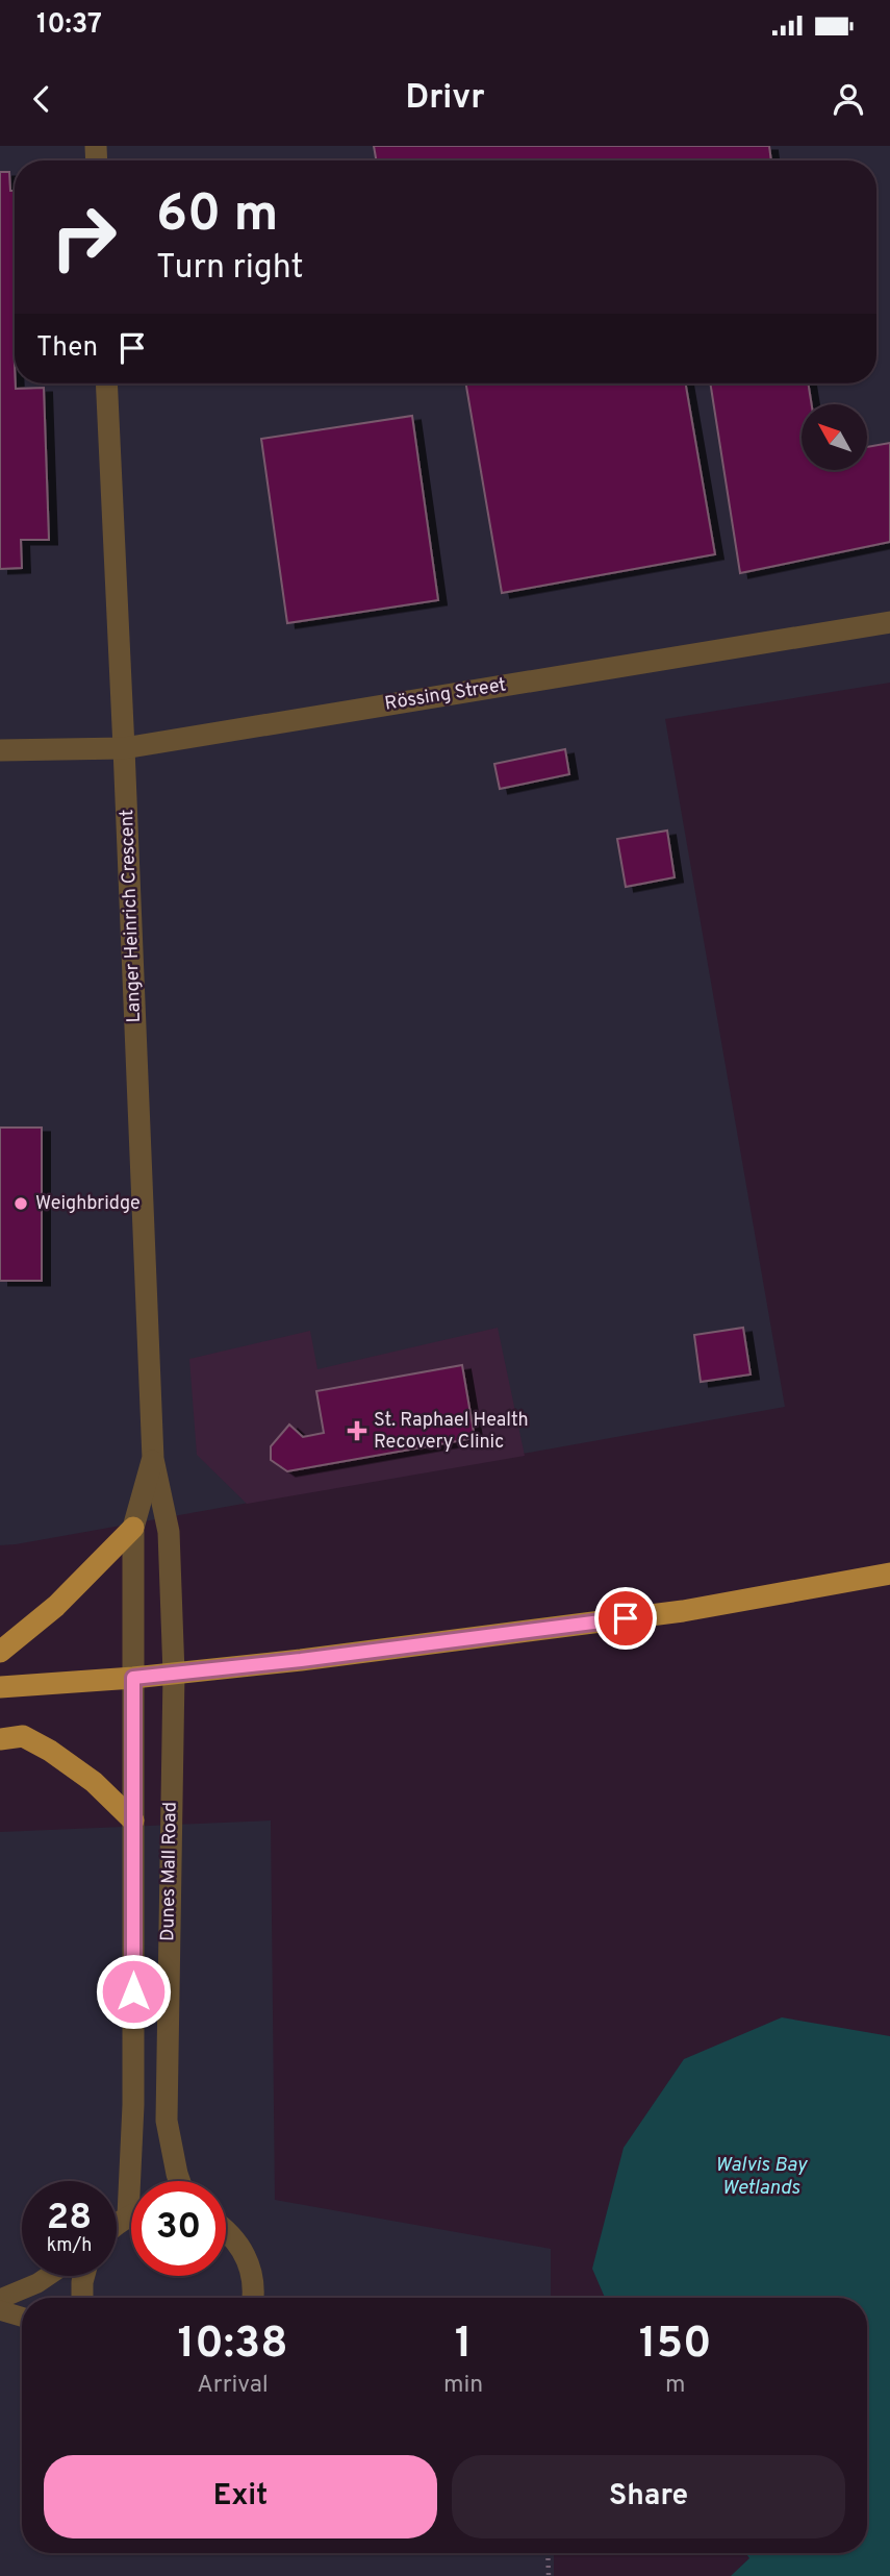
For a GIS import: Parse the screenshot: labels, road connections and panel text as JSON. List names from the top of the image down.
{
  "streets": {
    "street": ["Rössing Street", "Langer Heinrich Crescent", "Dunes Mall Road"]
  },
  "crossings": [
    ["Rössing Street", "Langer Heinrich Crescent"],
    ["Langer Heinrich Crescent", "Dunes Mall Road"]
  ],
  "water": ["Walvis Bay Wetlands"],
  "places": {
    "other": ["Weighbridge"],
    "health": ["St. Raphael Health Recovery Clinic"]
  },
  "north": "top left",
  "page": {
    "status": "10:37",
    "header": "Drivr",
    "turn": ["60 m", "Turn right"],
    "then": "Then",
    "speed": "28 km/h",
    "limit": "30",
    "eta": [
      "10:38",
      "Arrival",
      "1",
      "min",
      "150",
      "m"
    ],
    "buttons": ["Exit", "Share"]
  }
}
